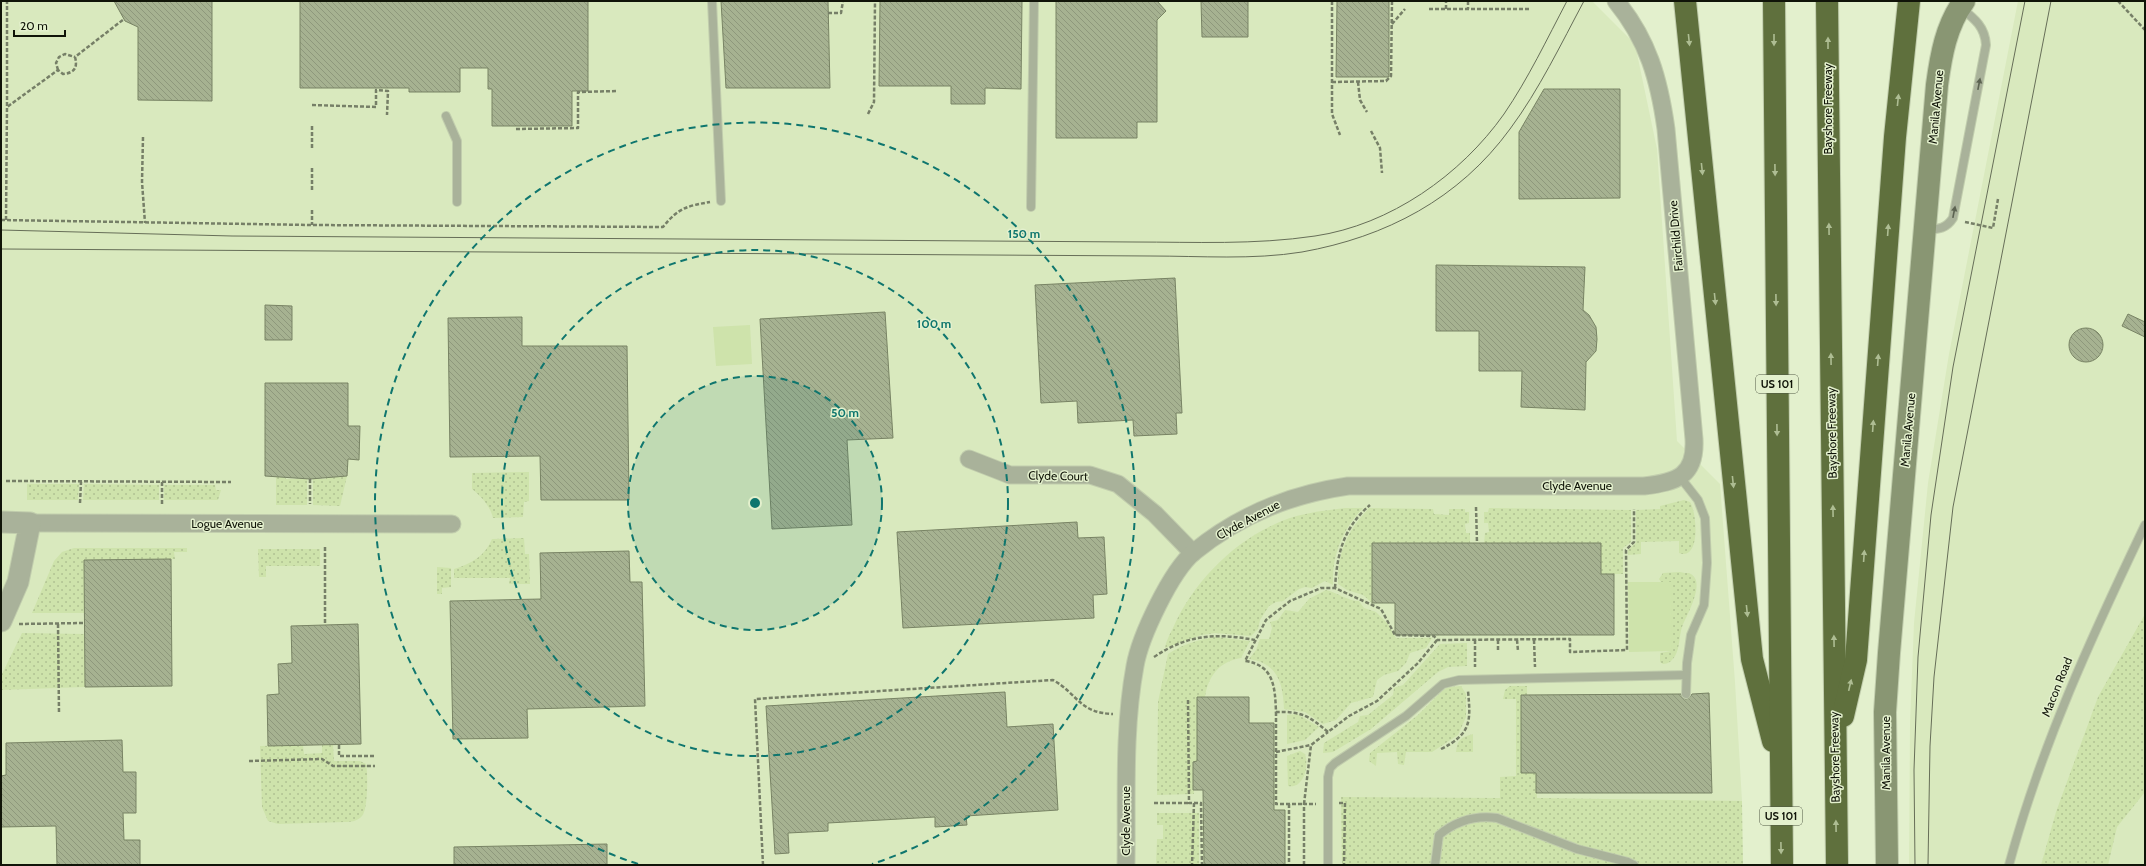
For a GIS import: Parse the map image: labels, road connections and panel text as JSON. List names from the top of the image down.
{
  "streets": {
    "highway": ["Bayshore Freeway", "US 101"],
    "main road": ["Manila Avenue"],
    "street": [
      "Fairchild Drive",
      "Clyde Court",
      "Clyde Avenue",
      "Logue Avenue"
    ],
    "lane": ["Macon Road"]
  },
  "crossings": [
    ["Fairchild Drive", "Clyde Avenue"],
    ["Clyde Court", "Clyde Avenue"]
  ],
  "scale_bar": "20 m",
  "rings": ["150 m", "100 m", "50 m"]
}
